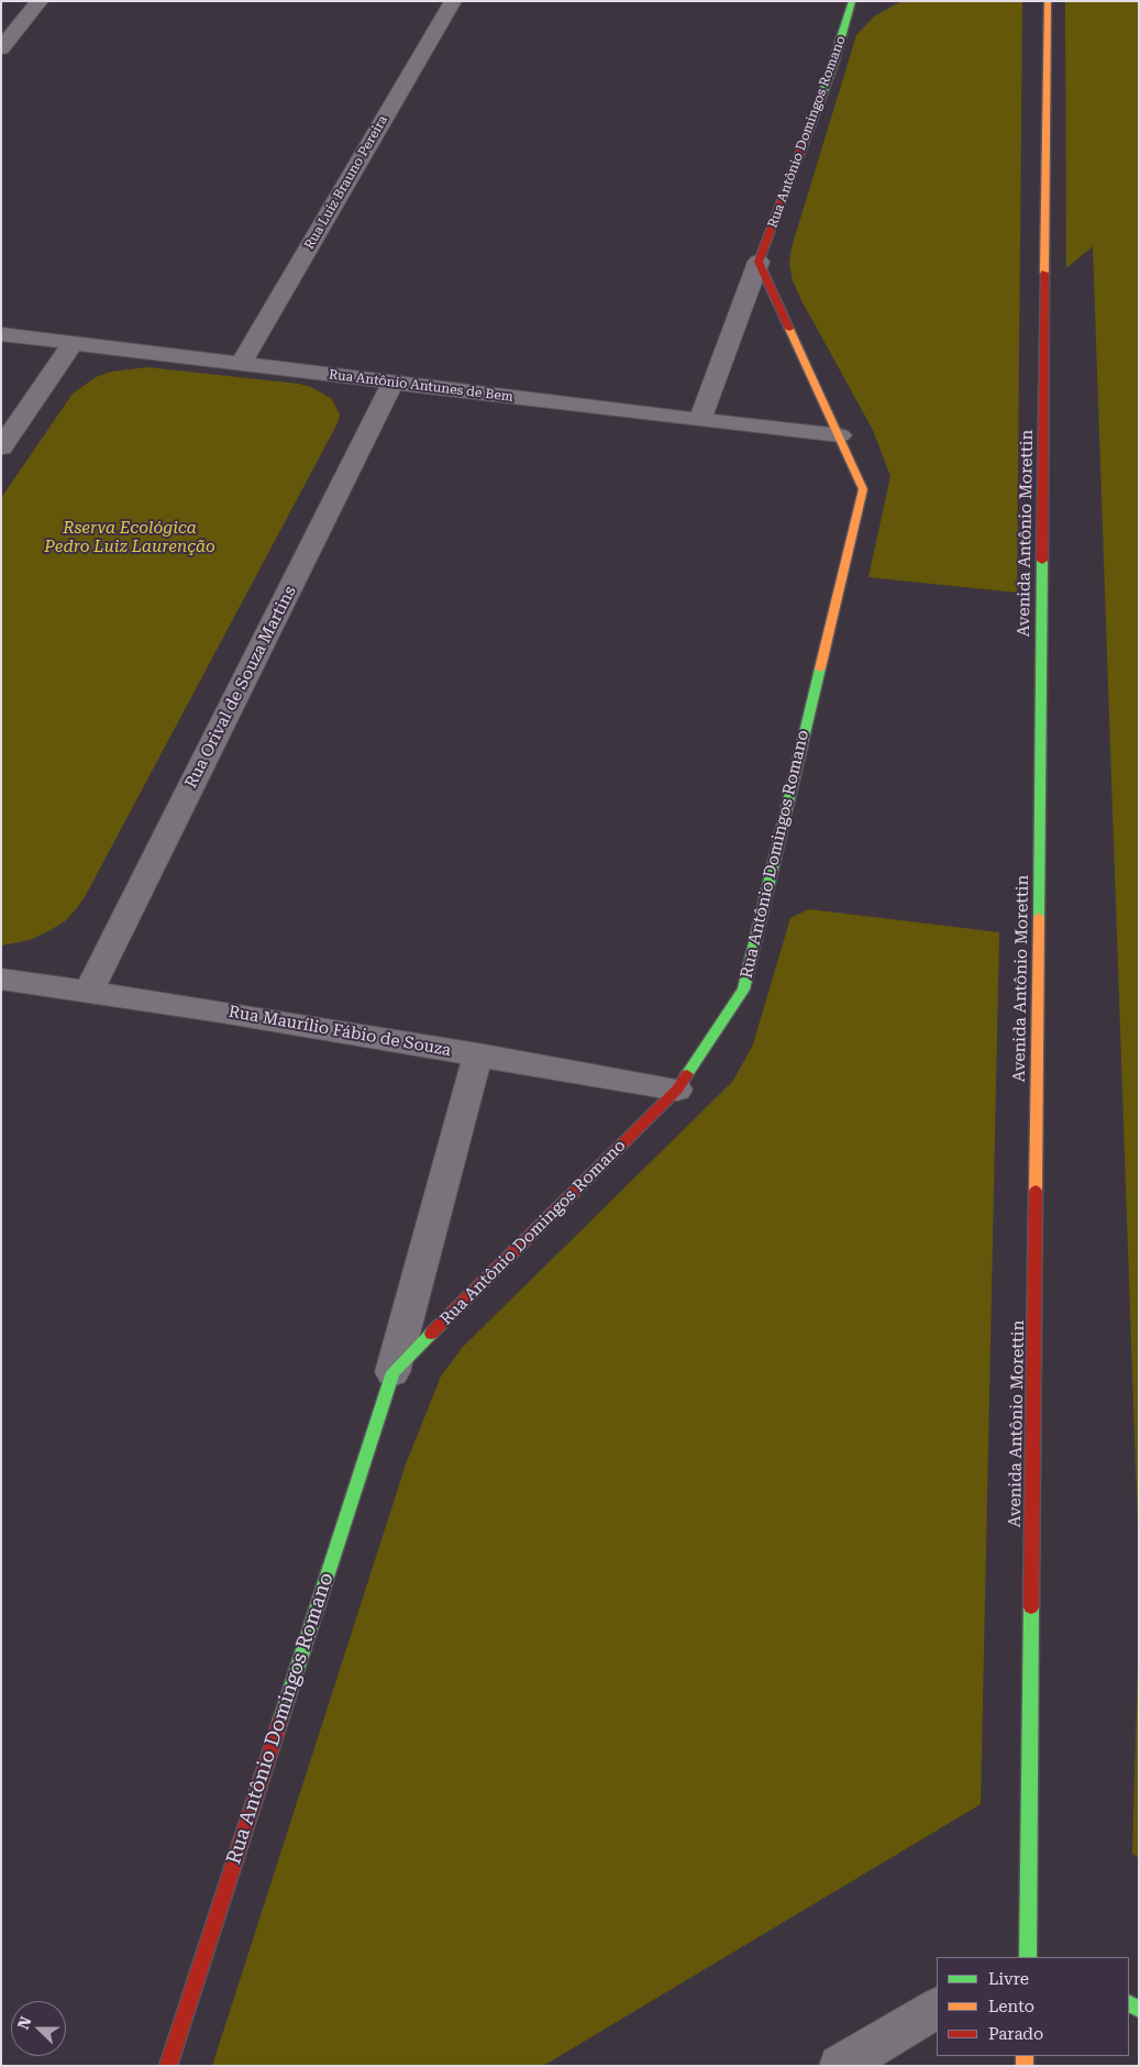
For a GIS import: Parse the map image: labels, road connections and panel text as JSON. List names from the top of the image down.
{
  "streets": {
    "street": [
      "Rua Antônio Domingos Romano",
      "Rua Luiz Brauno Pereira",
      "Rua Antônio Antunes de Bem",
      "Avenida Antônio Morettin",
      "Rua Orival de Souza Martins",
      "Rua Maurílio Fábio de Souza"
    ]
  },
  "crossings": [
    ["Rua Antônio Domingos Romano", "Rua Antônio Antunes de Bem"],
    ["Rua Antônio Domingos Romano", "Rua Maurílio Fábio de Souza"],
    ["Rua Luiz Brauno Pereira", "Rua Antônio Antunes de Bem"],
    ["Rua Antônio Antunes de Bem", "Rua Orival de Souza Martins"],
    ["Rua Orival de Souza Martins", "Rua Maurílio Fábio de Souza"]
  ],
  "parks": ["Rserva Ecológica Pedro Luiz Laurenção"],
  "legend": ["Livre", "Lento", "Parado"],
  "north": "left"
}
